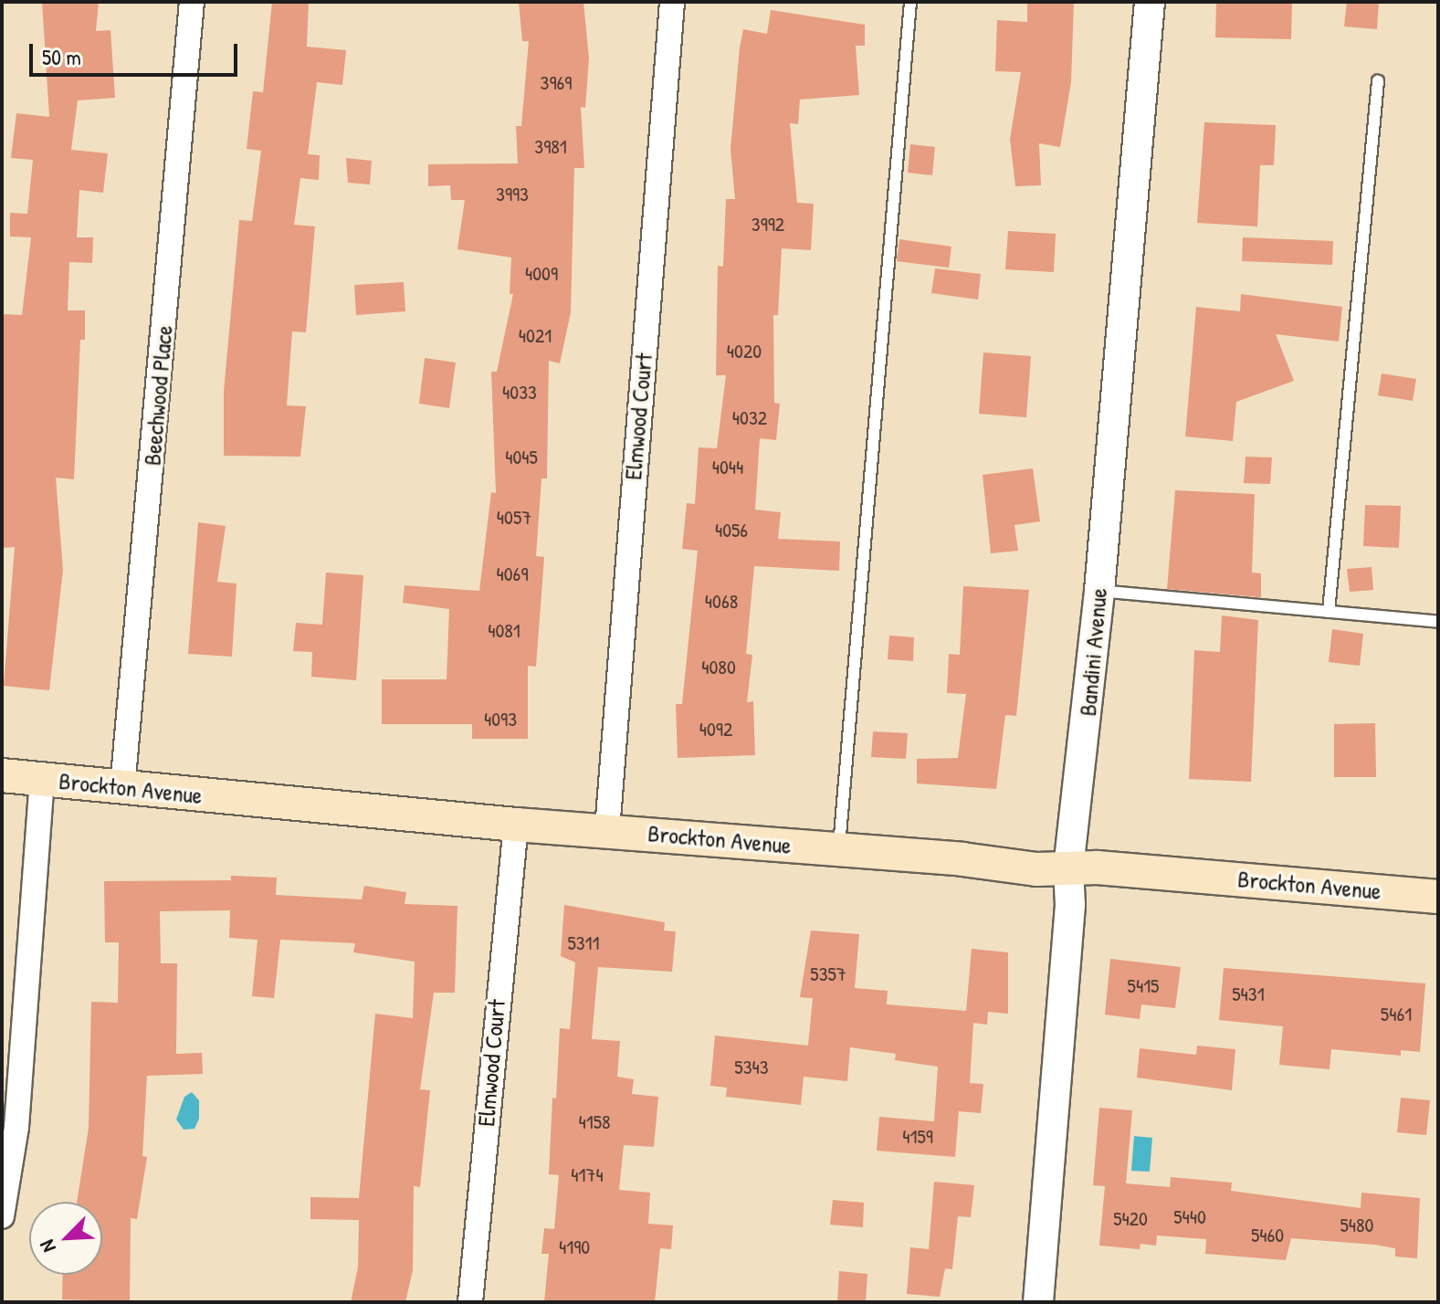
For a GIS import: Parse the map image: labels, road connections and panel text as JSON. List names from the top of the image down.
{
  "streets": {
    "main road": ["Brockton Avenue"],
    "street": ["Beechwood Place", "Elmwood Court", "Bandini Avenue"]
  },
  "crossings": [
    ["Beechwood Place", "Brockton Avenue"],
    ["Elmwood Court", "Brockton Avenue"],
    ["Bandini Avenue", "Brockton Avenue"]
  ],
  "house_numbers": [
    "3969",
    "3981",
    "3993",
    "3992",
    "4009",
    "4021",
    "4020",
    "4033",
    "4032",
    "4045",
    "4044",
    "4057",
    "4056",
    "4069",
    "4068",
    "4081",
    "4080",
    "4093",
    "4092",
    "5311",
    "5357",
    "5415",
    "5431",
    "5461",
    "5343",
    "4158",
    "4159",
    "4174",
    "5440",
    "5420",
    "5480",
    "5460",
    "4190"
  ],
  "scale_bar": "50 m",
  "north": "bottom left"
}
